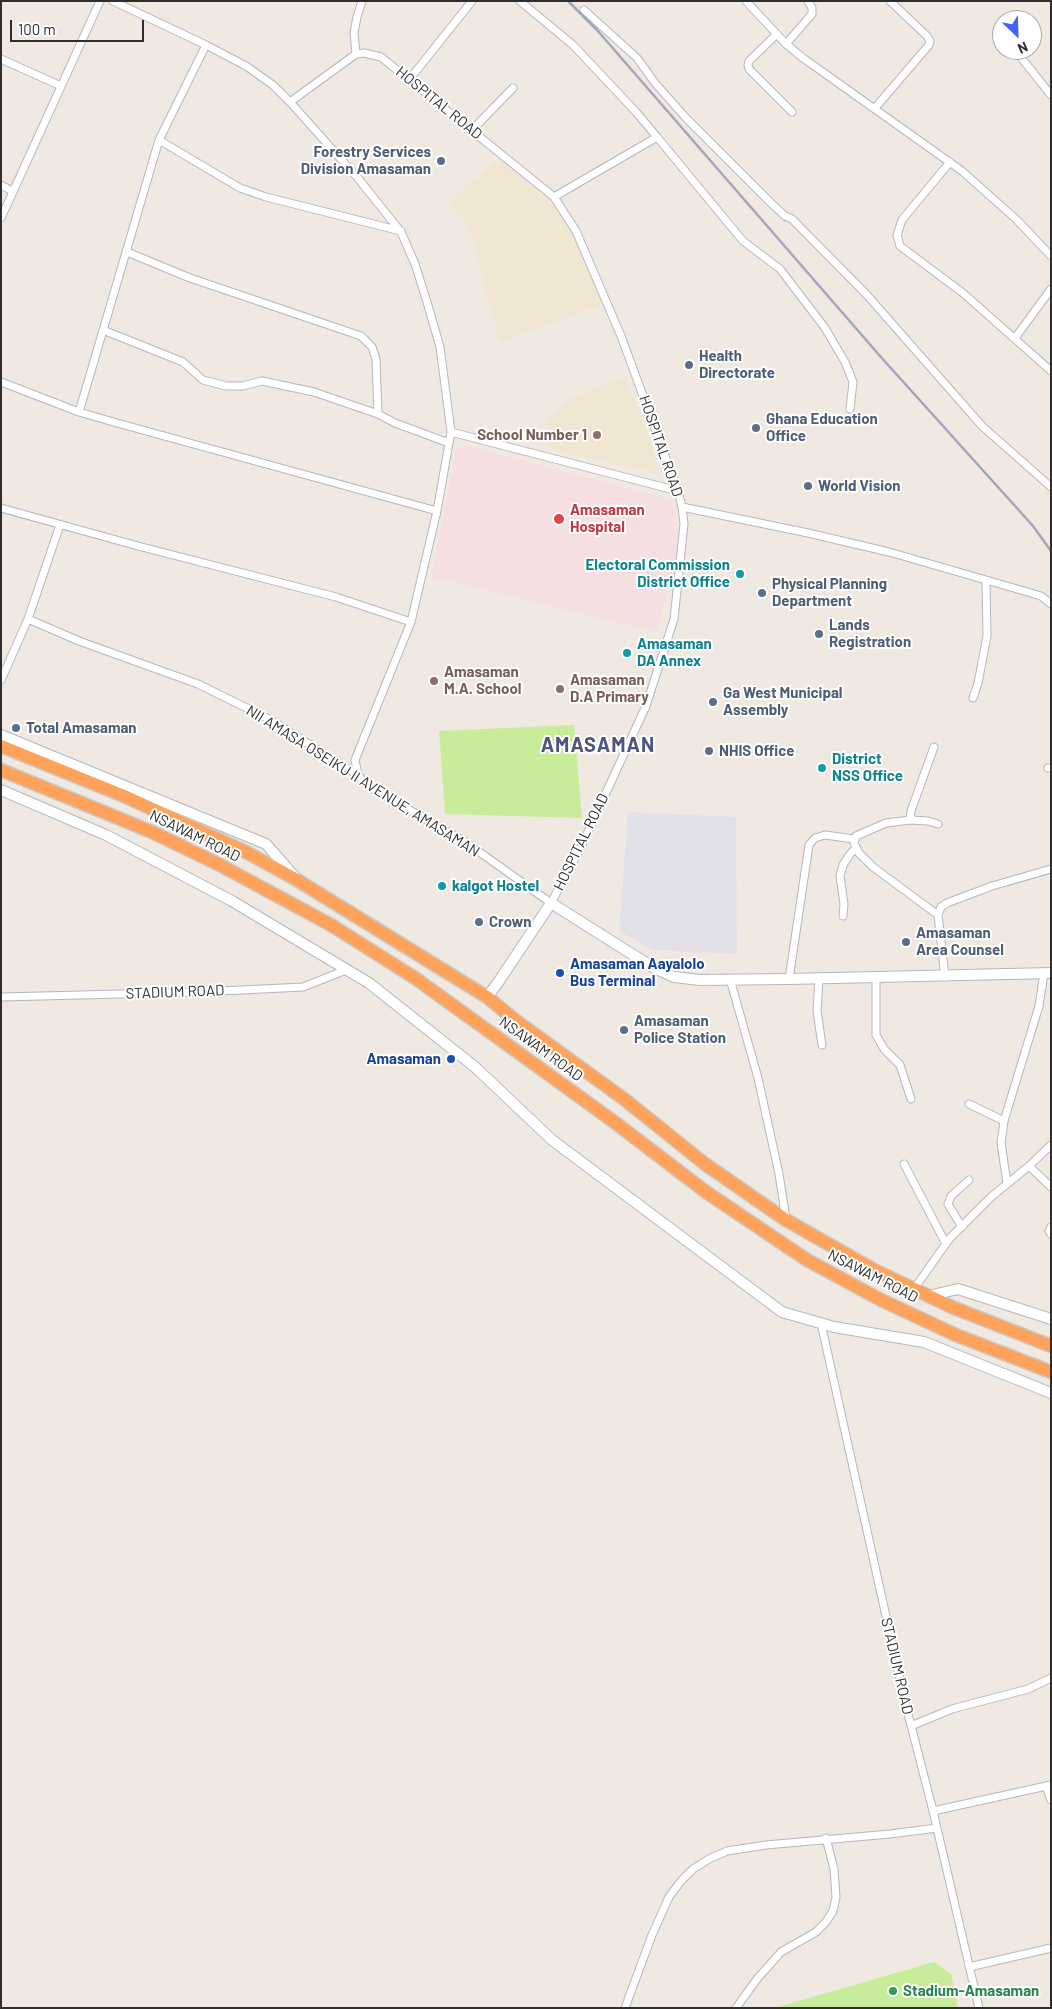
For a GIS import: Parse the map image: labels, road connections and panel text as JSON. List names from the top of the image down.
{
  "streets": {
    "highway": ["NSAWAM ROAD"],
    "main road": ["HOSPITAL ROAD"],
    "street": ["NII AMASA OSEIKU II AVENUE, AMASAMAN", "STADIUM ROAD"]
  },
  "crossings": [
    ["HOSPITAL ROAD", "NII AMASA OSEIKU II AVENUE, AMASAMAN"],
    ["HOSPITAL ROAD", "NSAWAM ROAD"]
  ],
  "districts": ["AMASAMAN"],
  "places": [
    "Forestry Services Division Amasaman",
    "Health Directorate",
    "Ghana Education Office",
    "School Number 1",
    "World Vision",
    "Amasaman Hospital",
    "Electoral Commission District Office",
    "Physical Planning Department",
    "Lands Registration",
    "Amasaman DA Annex",
    "Amasaman M.A. School",
    "Amasaman D.A Primary",
    "Ga West Municipal Assembly",
    "Total Amasaman",
    "NHIS Office",
    "District NSS Office",
    "kalgot Hostel",
    "Crown",
    "Amasaman Area Counsel",
    "Amasaman Aayalolo Bus Terminal",
    "Amasaman Police Station",
    "Amasaman",
    "Stadium-Amasaman"
  ],
  "scale_bar": "100 m",
  "north": "bottom right"
}
